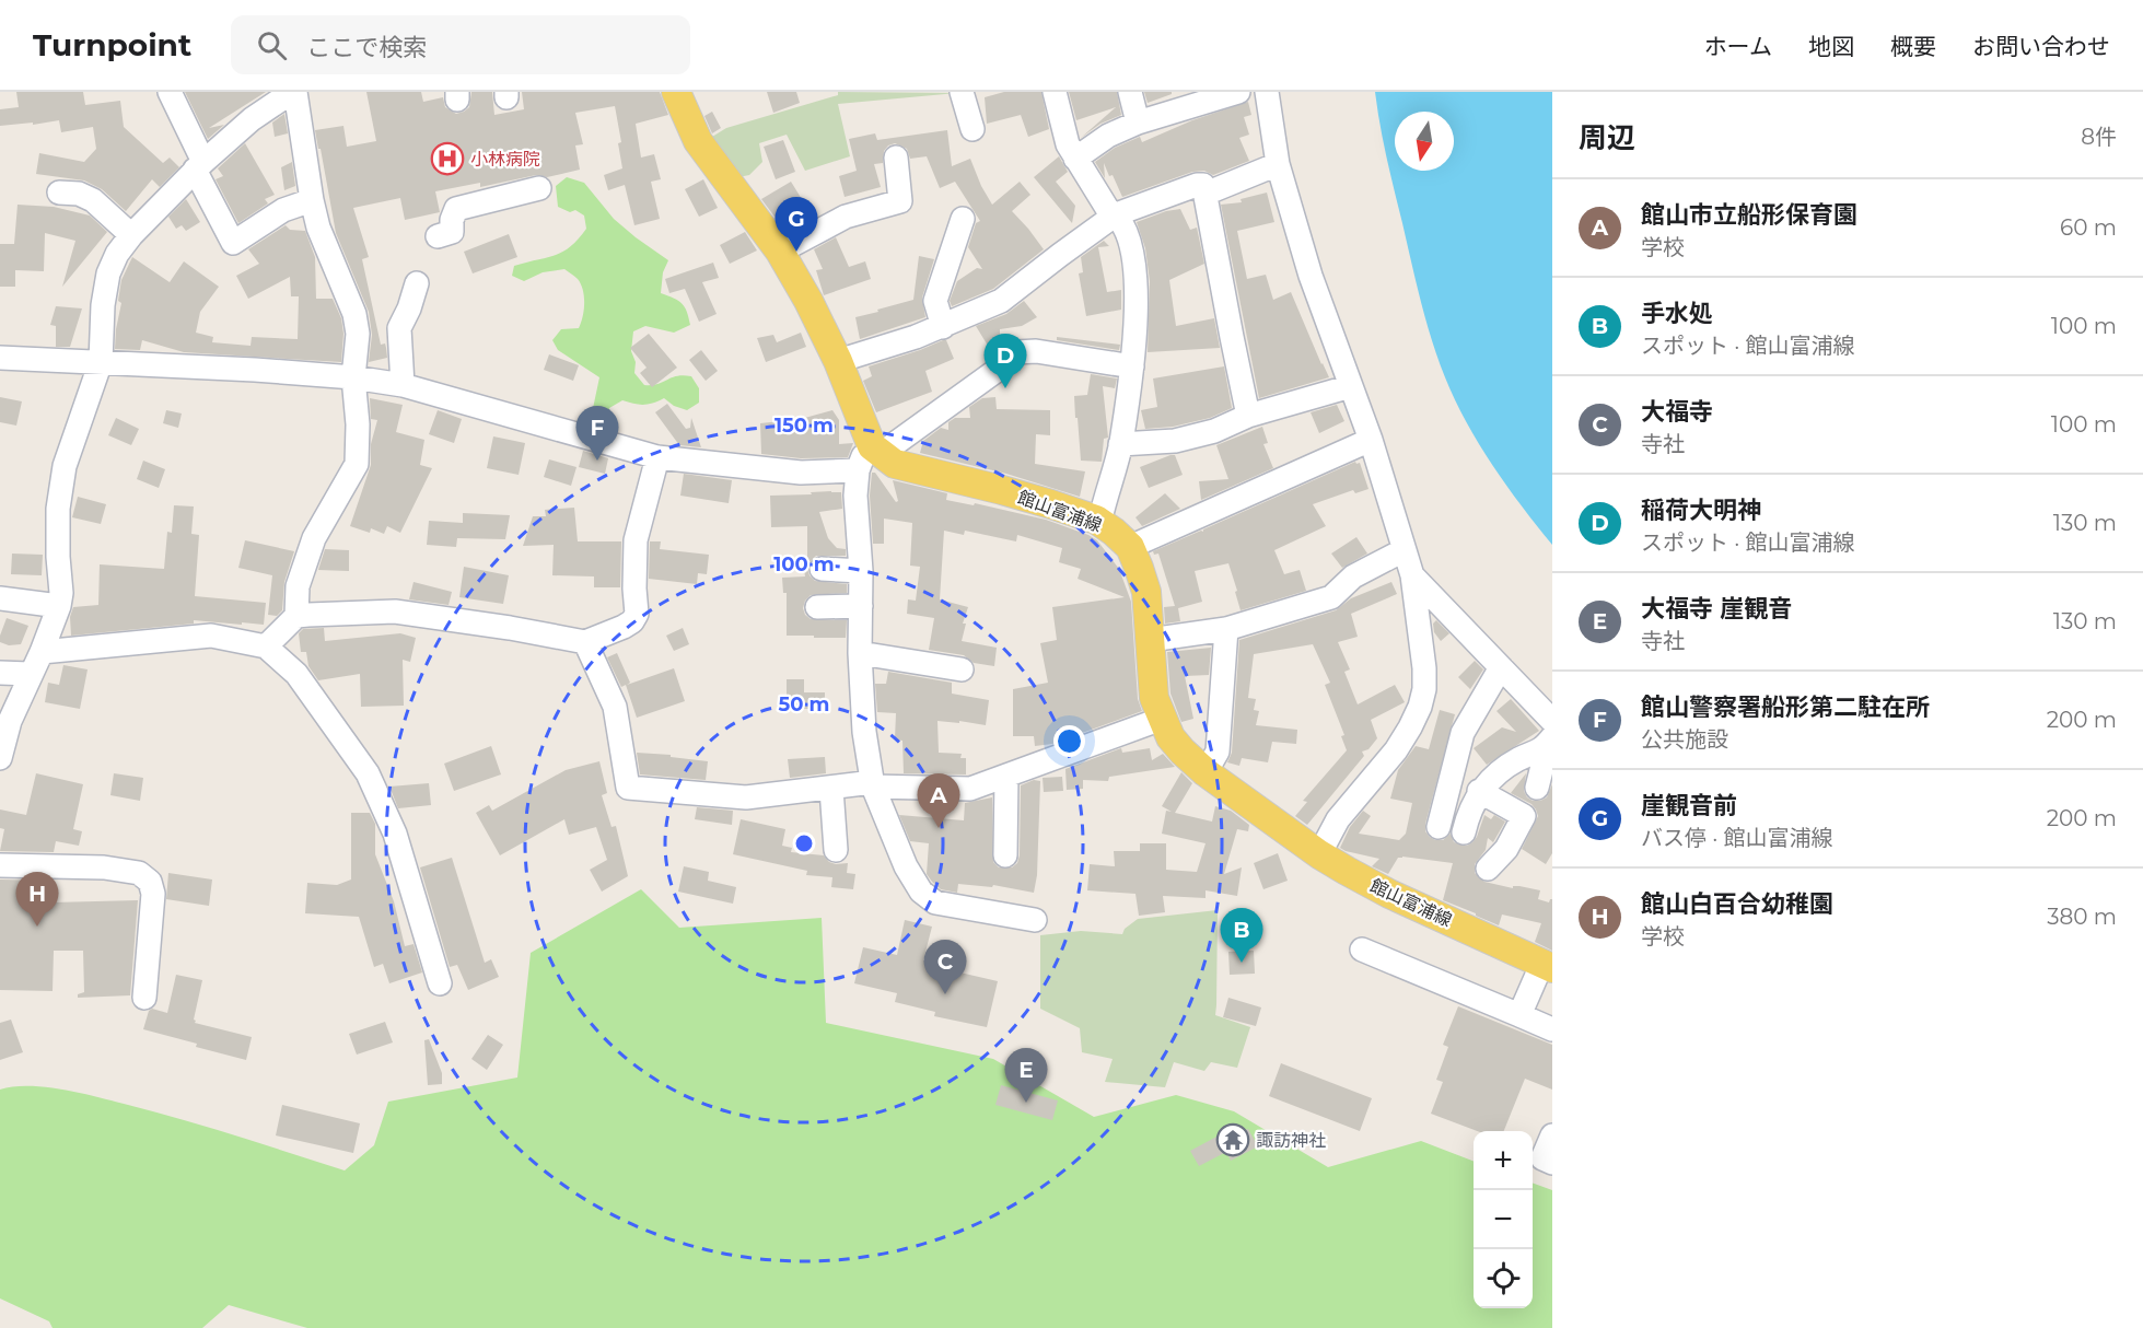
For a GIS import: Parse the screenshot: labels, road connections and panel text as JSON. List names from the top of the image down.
{
  "streets": {
    "main road": ["館山富浦線"]
  },
  "places": {
    "hospital": ["小林病院"],
    "temple": ["諏訪神社"]
  },
  "north": "bottom",
  "page": {
    "header": "Turnpoint",
    "search": "ここで検索",
    "nav": [
      "ホーム",
      "地図",
      "概要",
      "お問い合わせ"
    ],
    "heading": ["周辺", "8件"],
    "list": [
      {
        "mark": "A",
        "name": "館山市立船形保育園",
        "note": "学校",
        "value": "60 m"
      },
      {
        "mark": "B",
        "name": "手水処",
        "note": "スポット · 館山富浦線",
        "value": "100 m"
      },
      {
        "mark": "C",
        "name": "大福寺",
        "note": "寺社",
        "value": "100 m"
      },
      {
        "mark": "D",
        "name": "稲荷大明神",
        "note": "スポット · 館山富浦線",
        "value": "130 m"
      },
      {
        "mark": "E",
        "name": "大福寺 崖観音",
        "note": "寺社",
        "value": "130 m"
      },
      {
        "mark": "F",
        "name": "館山警察署船形第二駐在所",
        "note": "公共施設",
        "value": "200 m"
      },
      {
        "mark": "G",
        "name": "崖観音前",
        "note": "バス停 · 館山富浦線",
        "value": "200 m"
      },
      {
        "mark": "H",
        "name": "館山白百合幼稚園",
        "note": "学校",
        "value": "380 m"
      }
    ],
    "pins": [
      "G",
      "D",
      "F",
      "A",
      "H",
      "B",
      "C",
      "E"
    ],
    "map_buttons": ["+", "−"]
  },
  "rings": ["150 m", "100 m", "50 m"]
}
